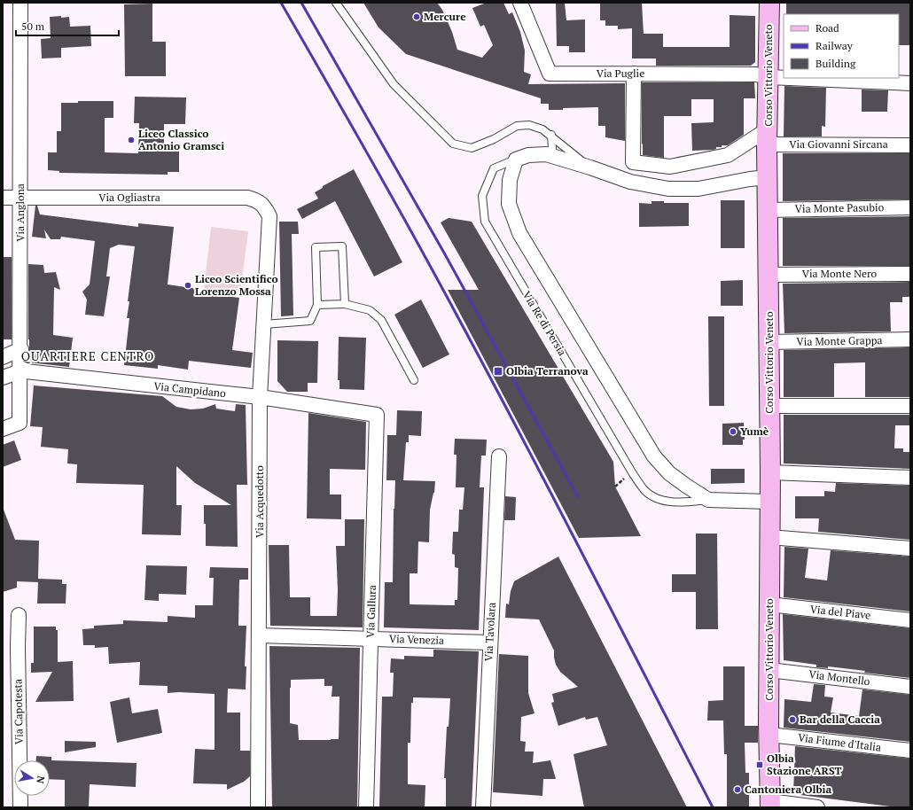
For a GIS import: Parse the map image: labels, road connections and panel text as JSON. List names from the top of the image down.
{
  "streets": {
    "main road": ["Corso Vittorio Veneto"],
    "street": [
      "Via Puglie",
      "Via Giovanni Sircana",
      "Via Ogliastra",
      "Via Monte Pasubio",
      "Via Anglona",
      "Via Monte Nero",
      "Via Re di Persia",
      "Via Monte Grappa",
      "Via Campidano",
      "Via Acquedotto",
      "Via Gallura",
      "Via del Piave",
      "Via Tavolara",
      "Via Venezia",
      "Via Montello",
      "Via Capotesta",
      "Via Fiume d'Italia"
    ]
  },
  "crossings": [
    ["Via Puglie", "Corso Vittorio Veneto"],
    ["Corso Vittorio Veneto", "Via Giovanni Sircana"],
    ["Corso Vittorio Veneto", "Via Monte Pasubio"],
    ["Corso Vittorio Veneto", "Via Monte Nero"],
    ["Corso Vittorio Veneto", "Via Re di Persia"],
    ["Corso Vittorio Veneto", "Via Monte Grappa"],
    ["Corso Vittorio Veneto", "Via del Piave"],
    ["Corso Vittorio Veneto", "Via Montello"],
    ["Corso Vittorio Veneto", "Via Fiume d'Italia"],
    ["Via Ogliastra", "Via Anglona"],
    ["Via Ogliastra", "Via Acquedotto"],
    ["Via Anglona", "Via Campidano"],
    ["Via Campidano", "Via Acquedotto"],
    ["Via Campidano", "Via Gallura"],
    ["Via Acquedotto", "Via Venezia"],
    ["Via Gallura", "Via Venezia"],
    ["Via Tavolara", "Via Venezia"]
  ],
  "districts": ["QUARTIERE CENTRO"],
  "places": {
    "other": [
      "Mercure",
      "Liceo Classico Antonio Gramsci",
      "Liceo Scientifico Lorenzo Mossa",
      "Yumè",
      "Bar della Caccia",
      "Cantoniera Olbia"
    ],
    "transit": ["Olbia Terranova", "Olbia Stazione ARST"]
  },
  "legend": ["Road", "Railway", "Building"],
  "scale_bar": "50 m",
  "north": "right"
}
